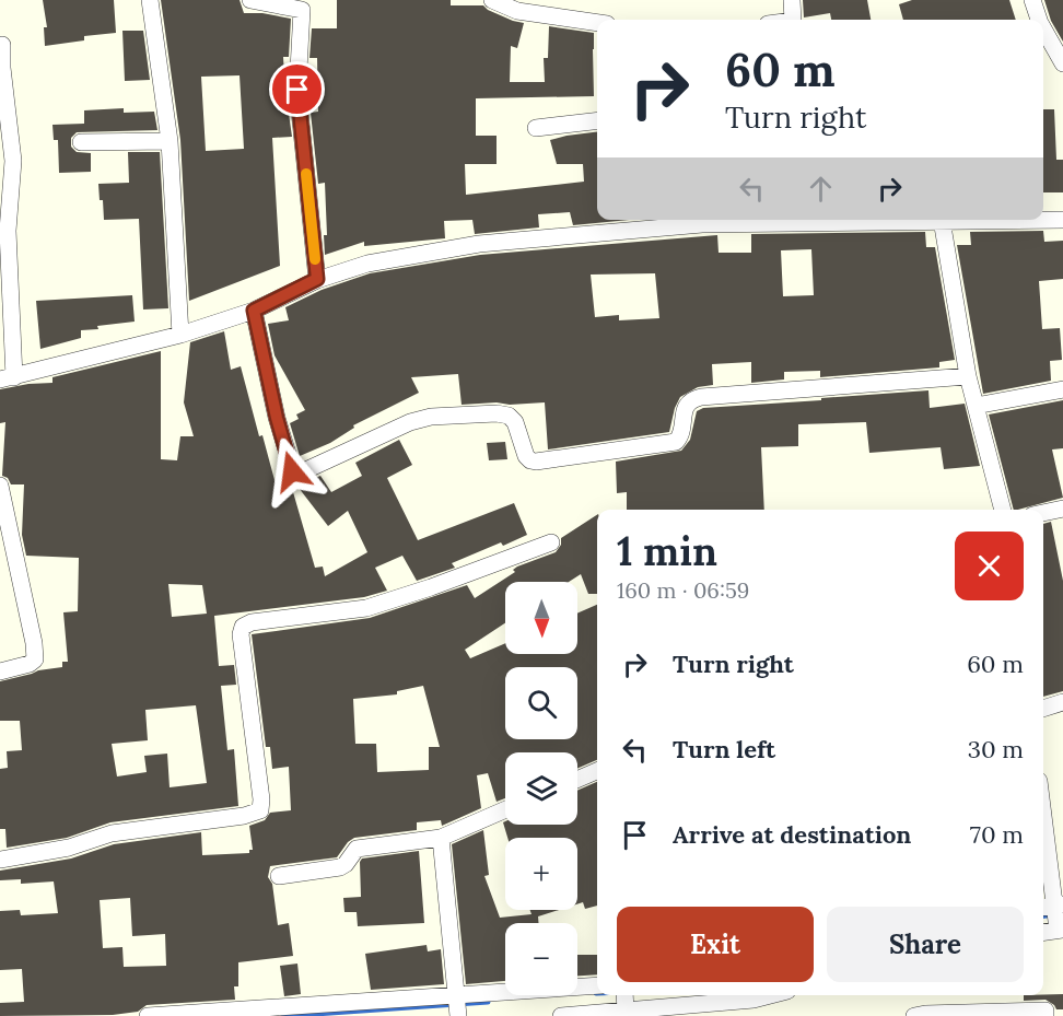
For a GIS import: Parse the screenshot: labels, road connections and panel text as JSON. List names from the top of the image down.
{
  "north": "bottom",
  "page": {
    "turn": ["60 m", "Turn right"],
    "heading": ["1 min", "160 m · 06:59"],
    "map_buttons": ["+", "−"],
    "list": [
      {
        "name": "Turn right",
        "value": "60 m"
      },
      {
        "name": "Turn left",
        "value": "30 m"
      },
      {
        "name": "Arrive at destination",
        "value": "70 m"
      }
    ],
    "buttons": ["Exit", "Share"]
  }
}
